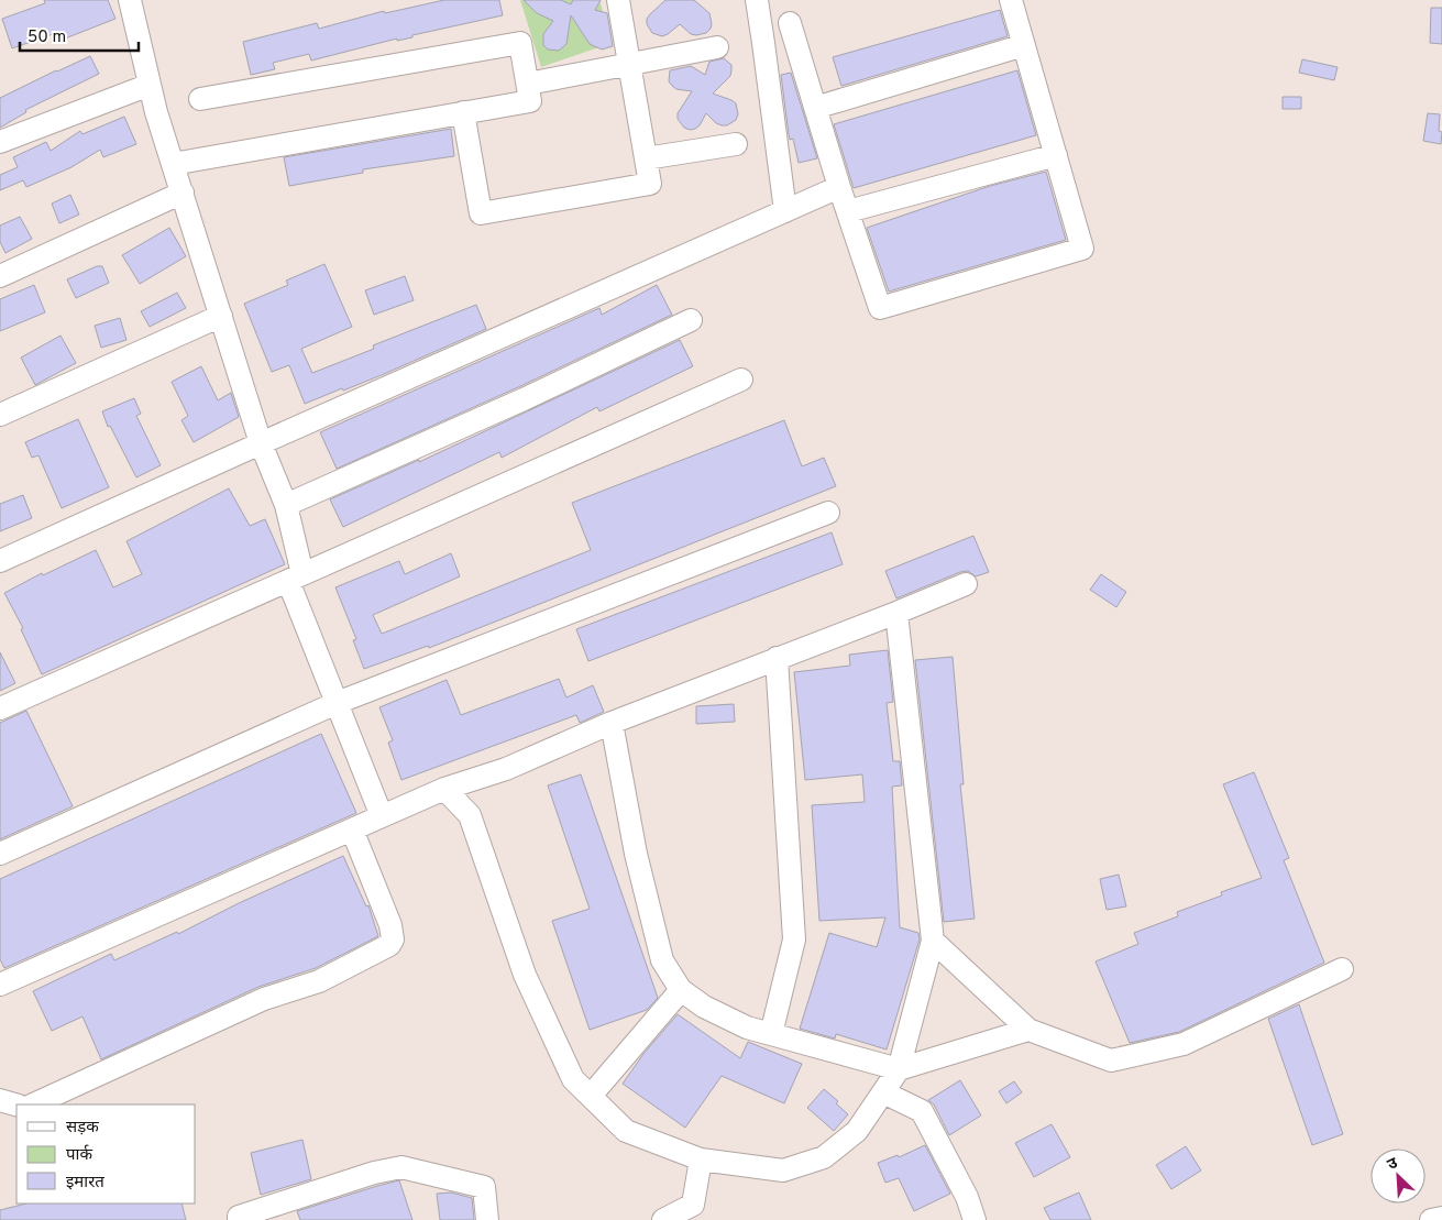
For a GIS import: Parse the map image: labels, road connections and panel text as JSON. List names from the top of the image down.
{
  "legend": ["सड़क", "पार्क", "इमारत"],
  "scale_bar": "50 m",
  "north": "top left"
}
